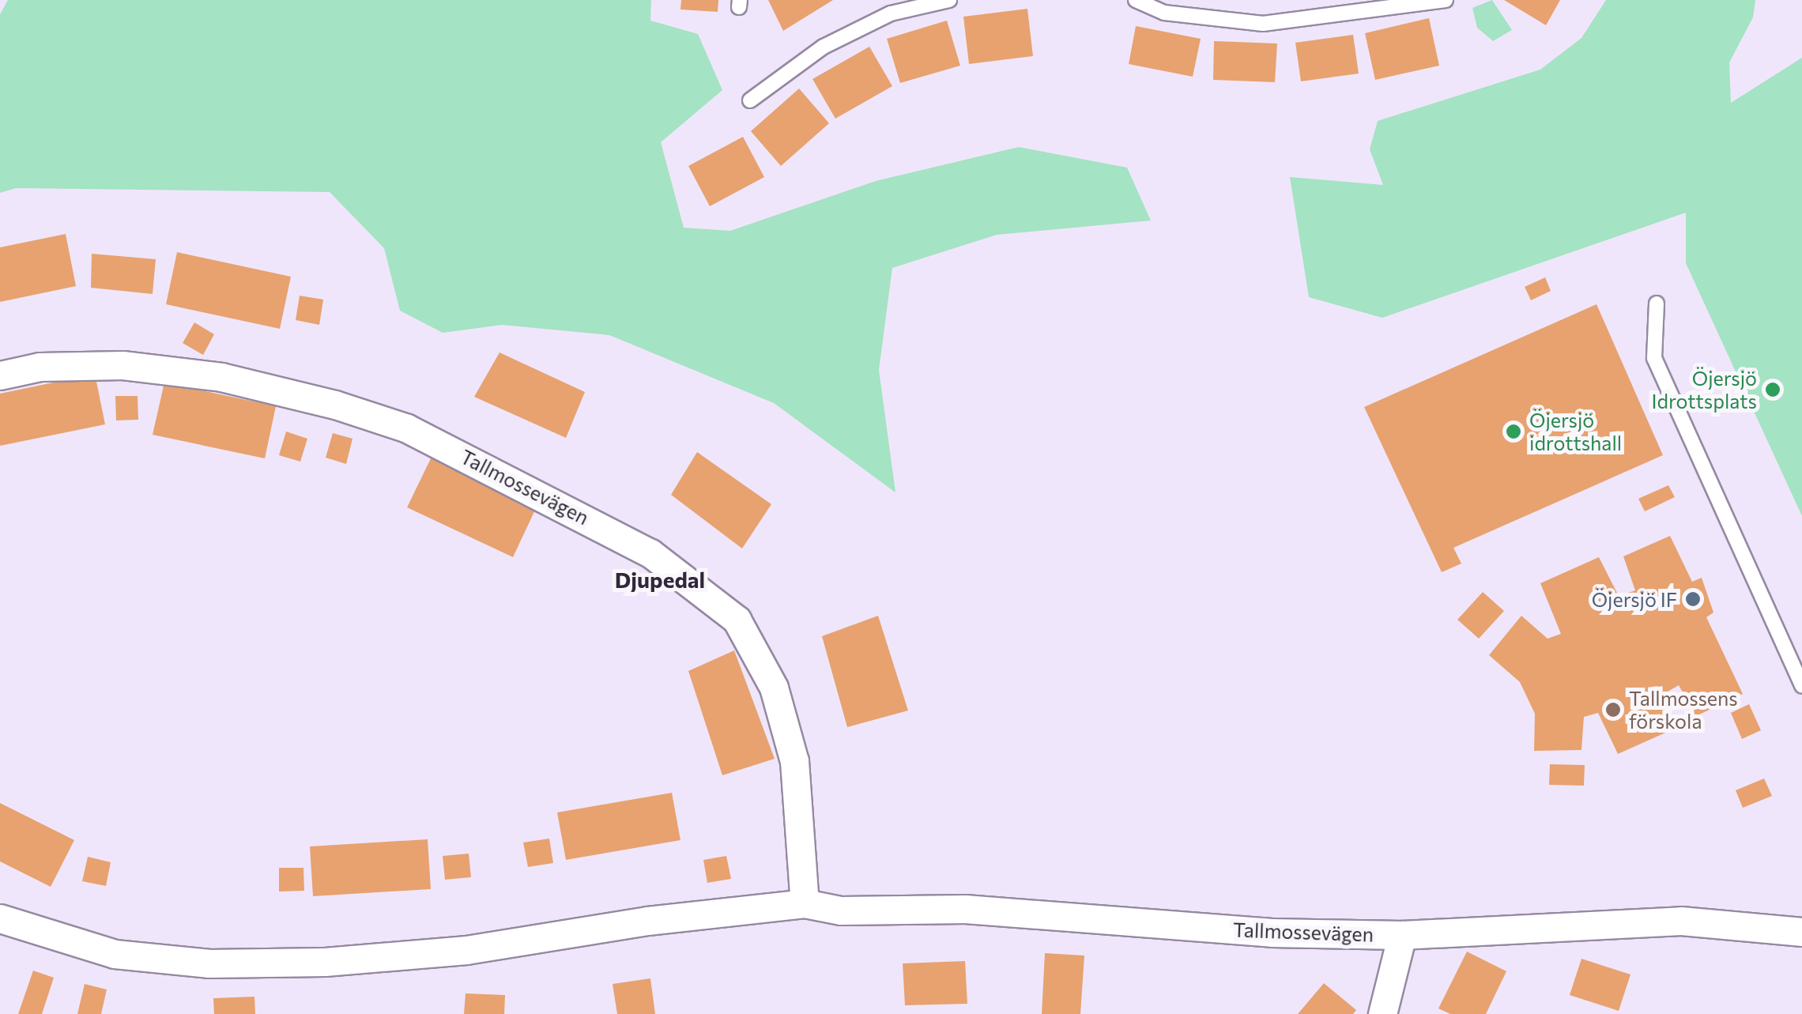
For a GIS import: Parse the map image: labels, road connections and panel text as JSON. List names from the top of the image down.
{
  "streets": {
    "street": ["Tallmossevägen"]
  },
  "districts": ["Djupedal"],
  "places": [
    "Öjersjö Idrottsplats",
    "Öjersjö idrottshall",
    "Öjersjö IF",
    "Tallmossens förskola"
  ]
}
